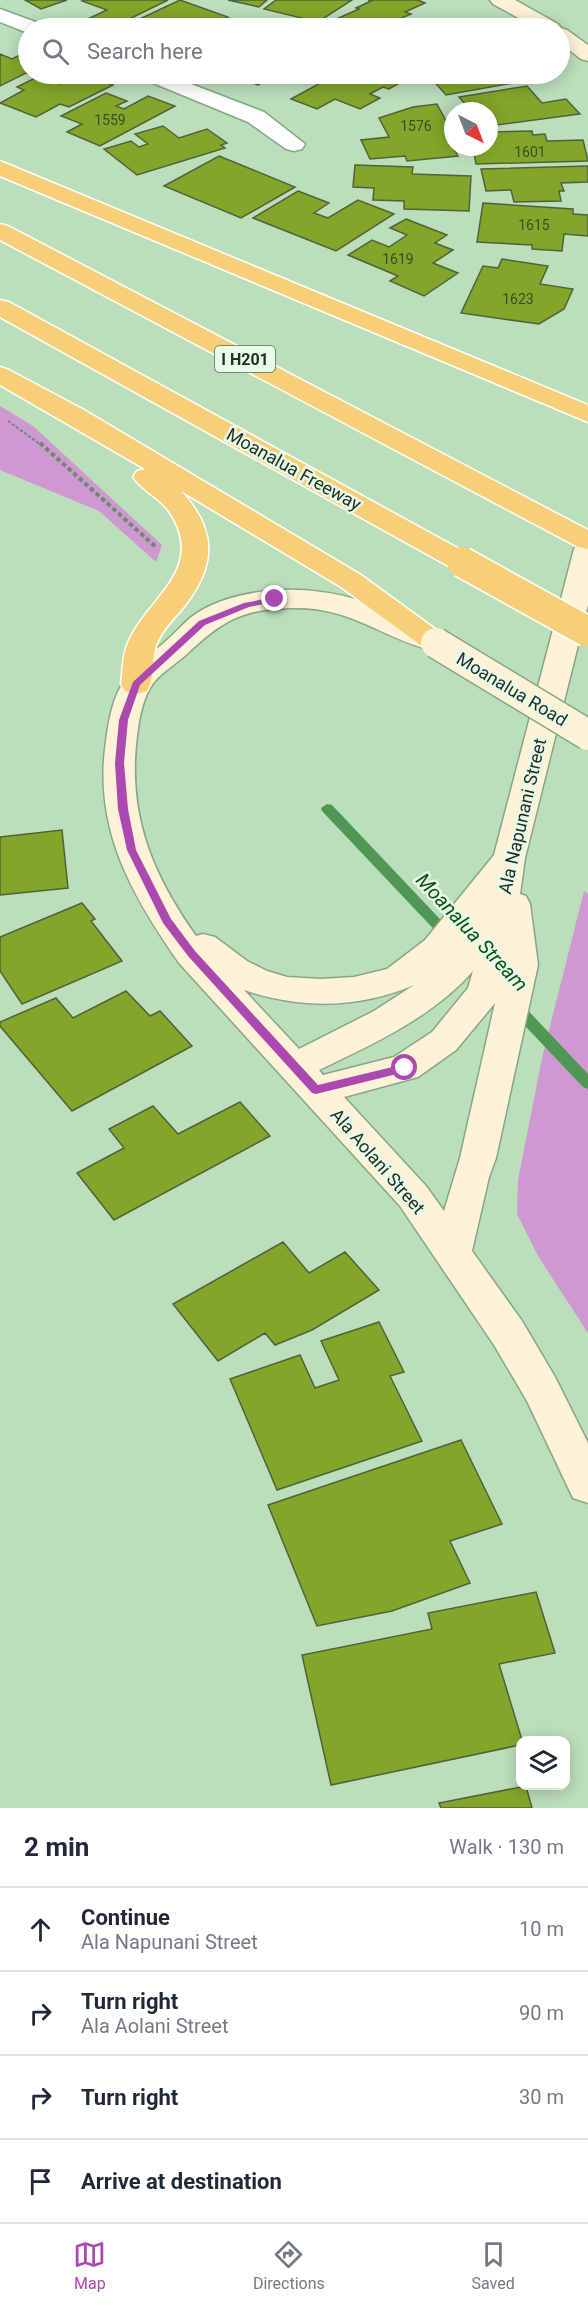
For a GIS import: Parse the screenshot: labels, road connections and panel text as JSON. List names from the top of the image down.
{
  "streets": {
    "highway": ["I H201", "Moanalua Freeway"],
    "street": ["Moanalua Road", "Ala Napunani Street", "Ala Aolani Street"]
  },
  "crossings": [
    ["Moanalua Road", "Ala Aolani Street"],
    ["Ala Napunani Street", "Ala Aolani Street"]
  ],
  "water": ["Moanalua Stream"],
  "house_numbers": [
    "1559",
    "1576",
    "1601",
    "1615",
    "1619",
    "1623"
  ],
  "north": "bottom right",
  "page": {
    "search": "Search here",
    "heading": ["2 min", "Walk · 130 m"],
    "list": [
      ["Continue", "Ala Napunani Street", "10 m"],
      ["Turn right", "Ala Aolani Street", "90 m"],
      ["Turn right", "30 m"],
      "Arrive at destination"
    ],
    "nav": ["Map", "Directions", "Saved"]
  }
}
